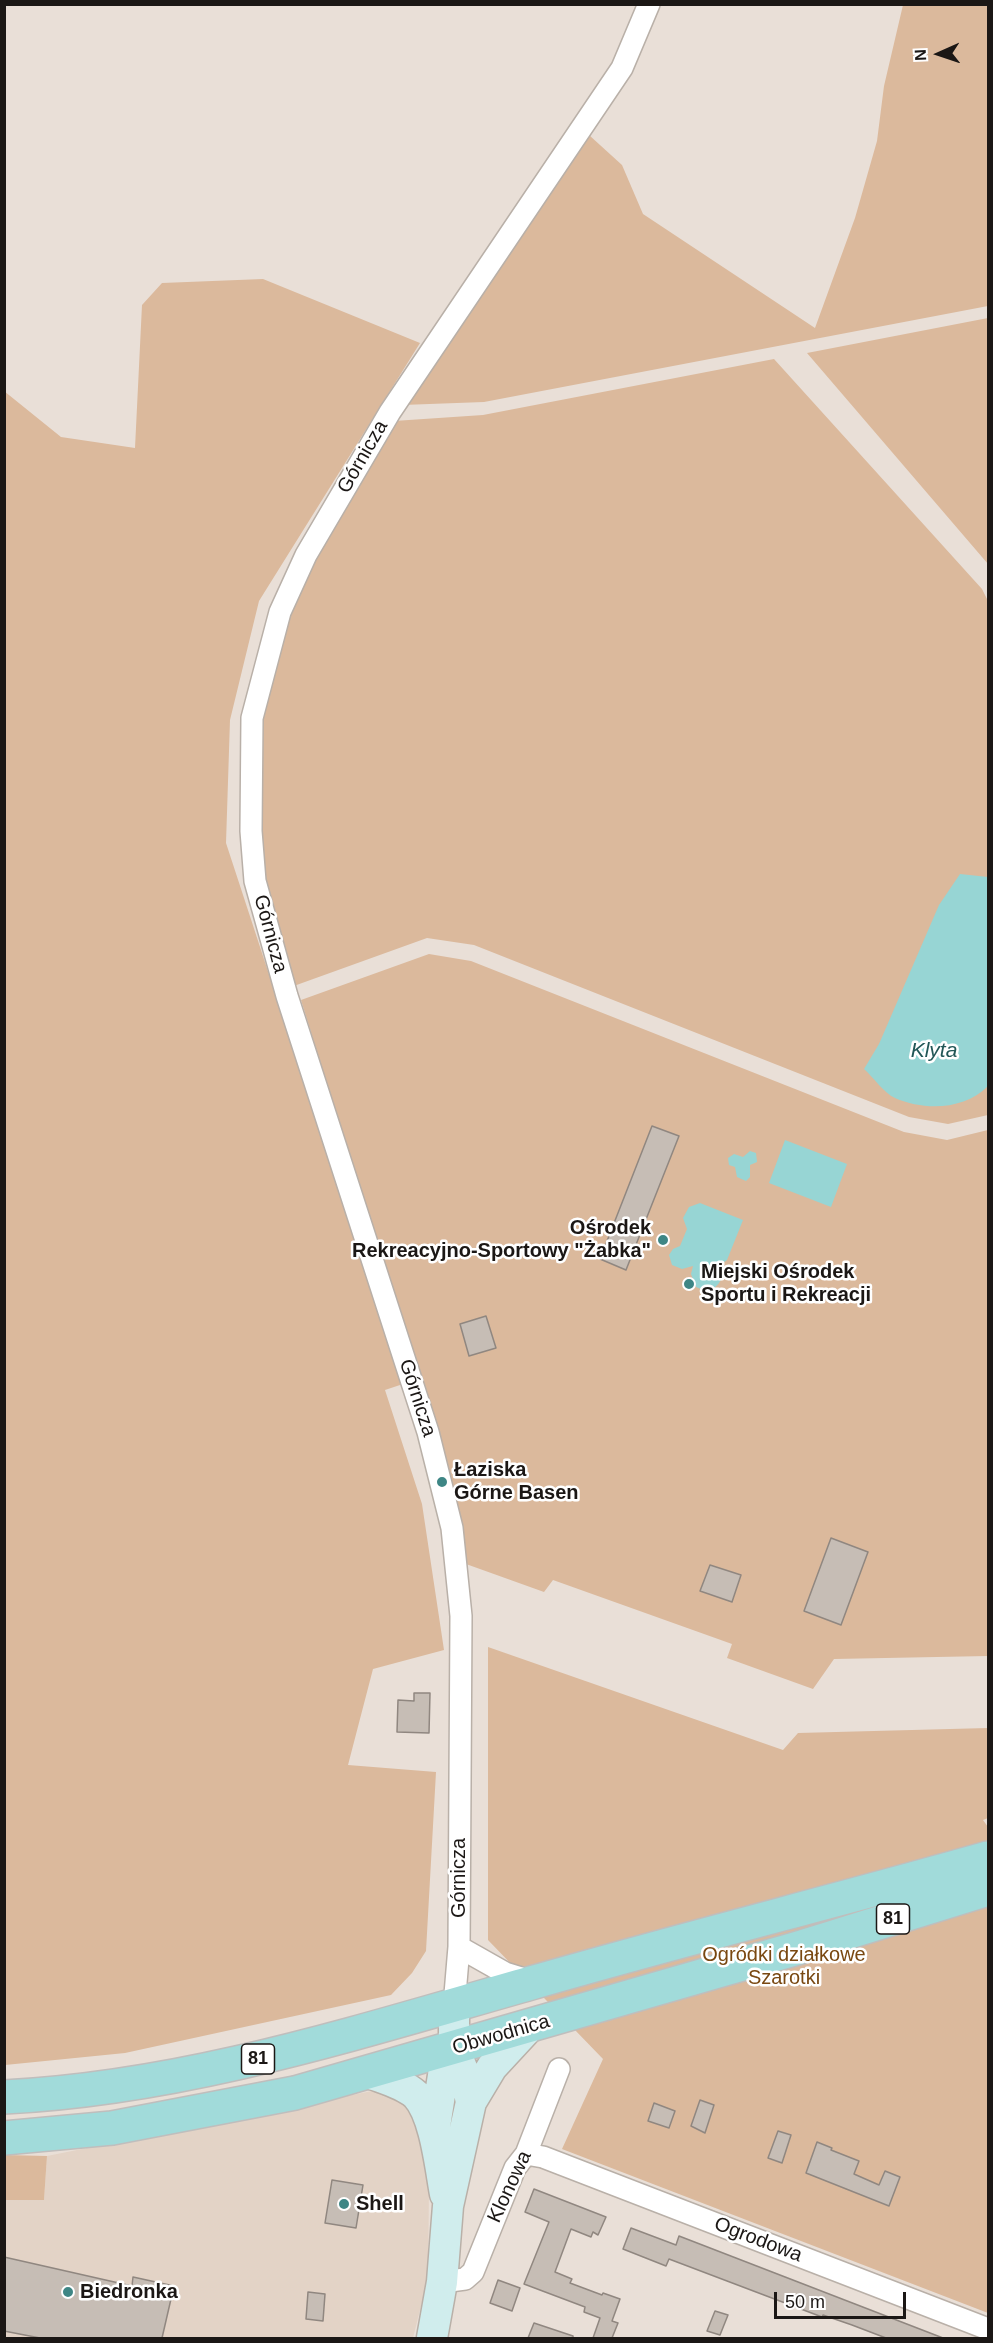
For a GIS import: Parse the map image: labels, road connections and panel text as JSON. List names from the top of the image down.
{
  "streets": {
    "main road": ["81", "Obwodnica"],
    "street": ["Górnicza", "Klonowa", "Ogrodowa"]
  },
  "crossings": [
    ["Górnicza", "Obwodnica"],
    ["Klonowa", "Ogrodowa"]
  ],
  "water": ["Klyta"],
  "parks": ["Ogródki działkowe Szarotki"],
  "places": [
    "Ośrodek Rekreacyjno-Sportowy \"Żabka\"",
    "Miejski Ośrodek Sportu i Rekreacji",
    "Łaziska Górne Basen",
    "Shell",
    "Biedronka"
  ],
  "scale_bar": "50 m",
  "north": "left"
}
